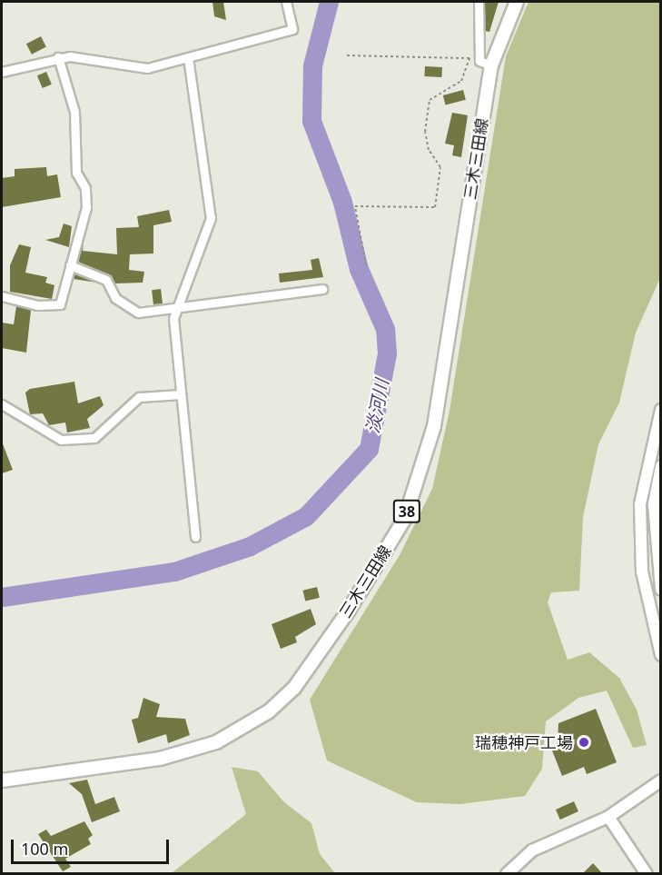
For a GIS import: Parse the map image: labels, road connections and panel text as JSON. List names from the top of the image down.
{
  "streets": {
    "main road": ["三木三田線", "38"]
  },
  "water": ["淡河川"],
  "places": ["瑞穂神戸工場"],
  "scale_bar": "100 m"
}
